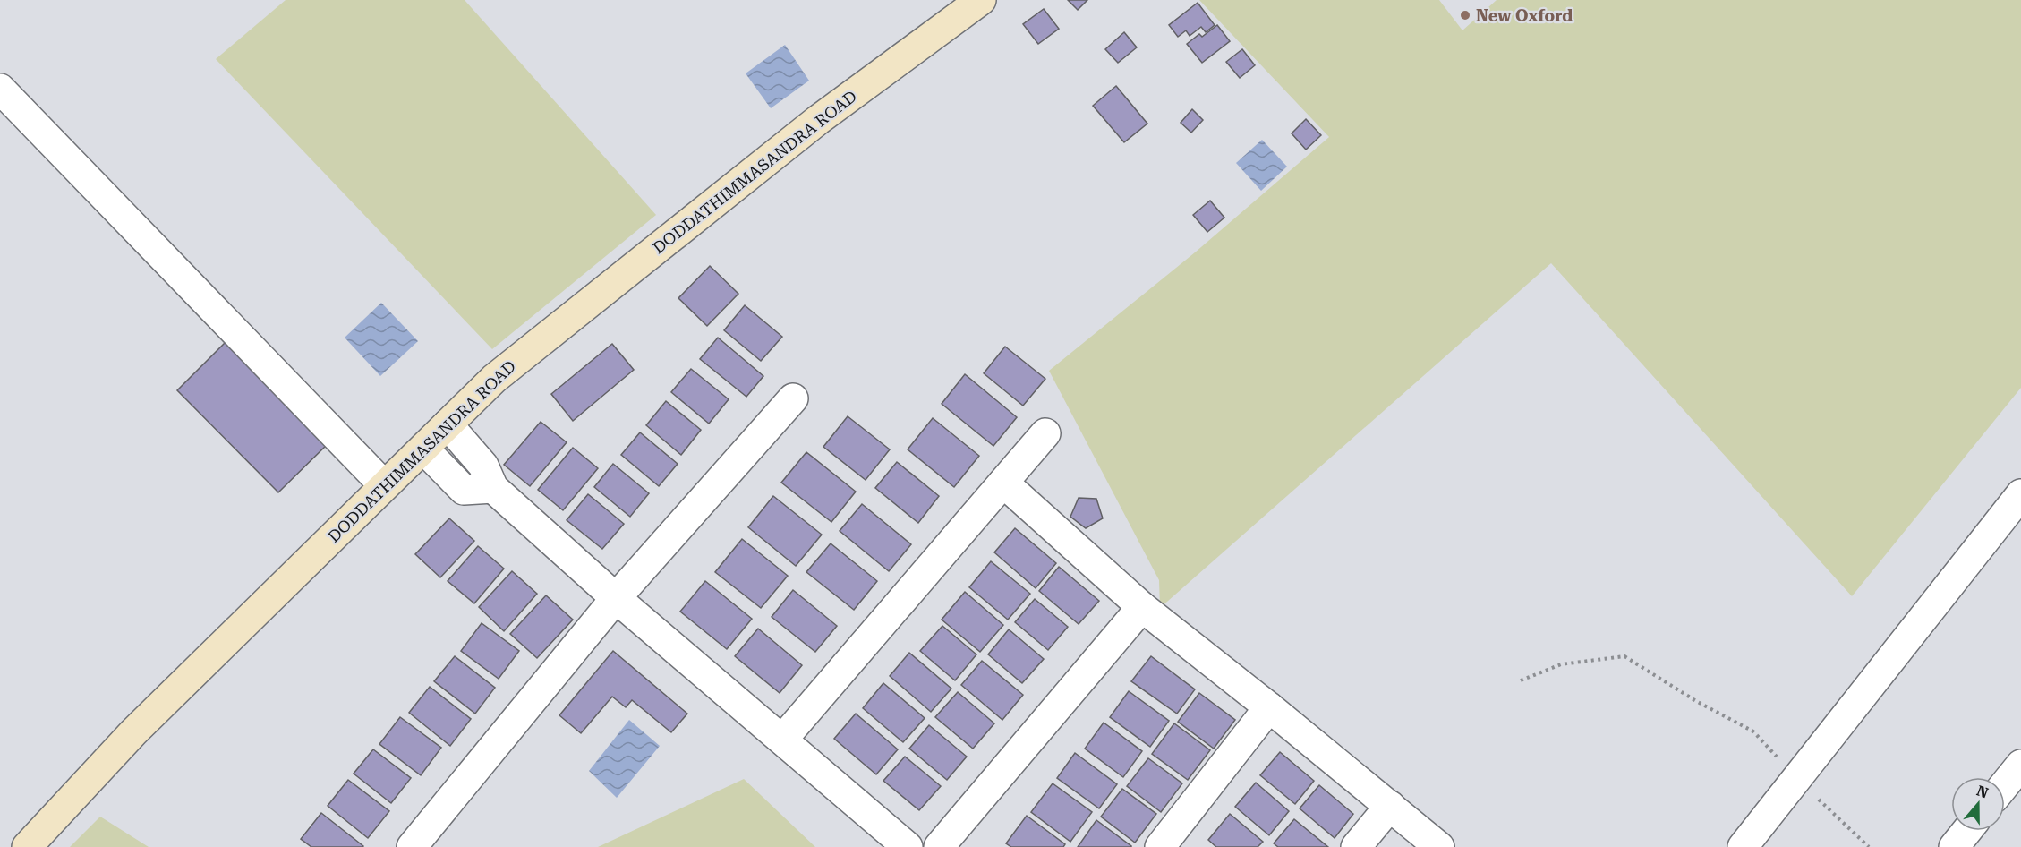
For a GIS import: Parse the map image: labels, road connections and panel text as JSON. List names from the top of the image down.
{
  "streets": {
    "street": ["DODDATHIMMASANDRA ROAD"]
  },
  "places": ["New Oxford"],
  "north": "top"
}
